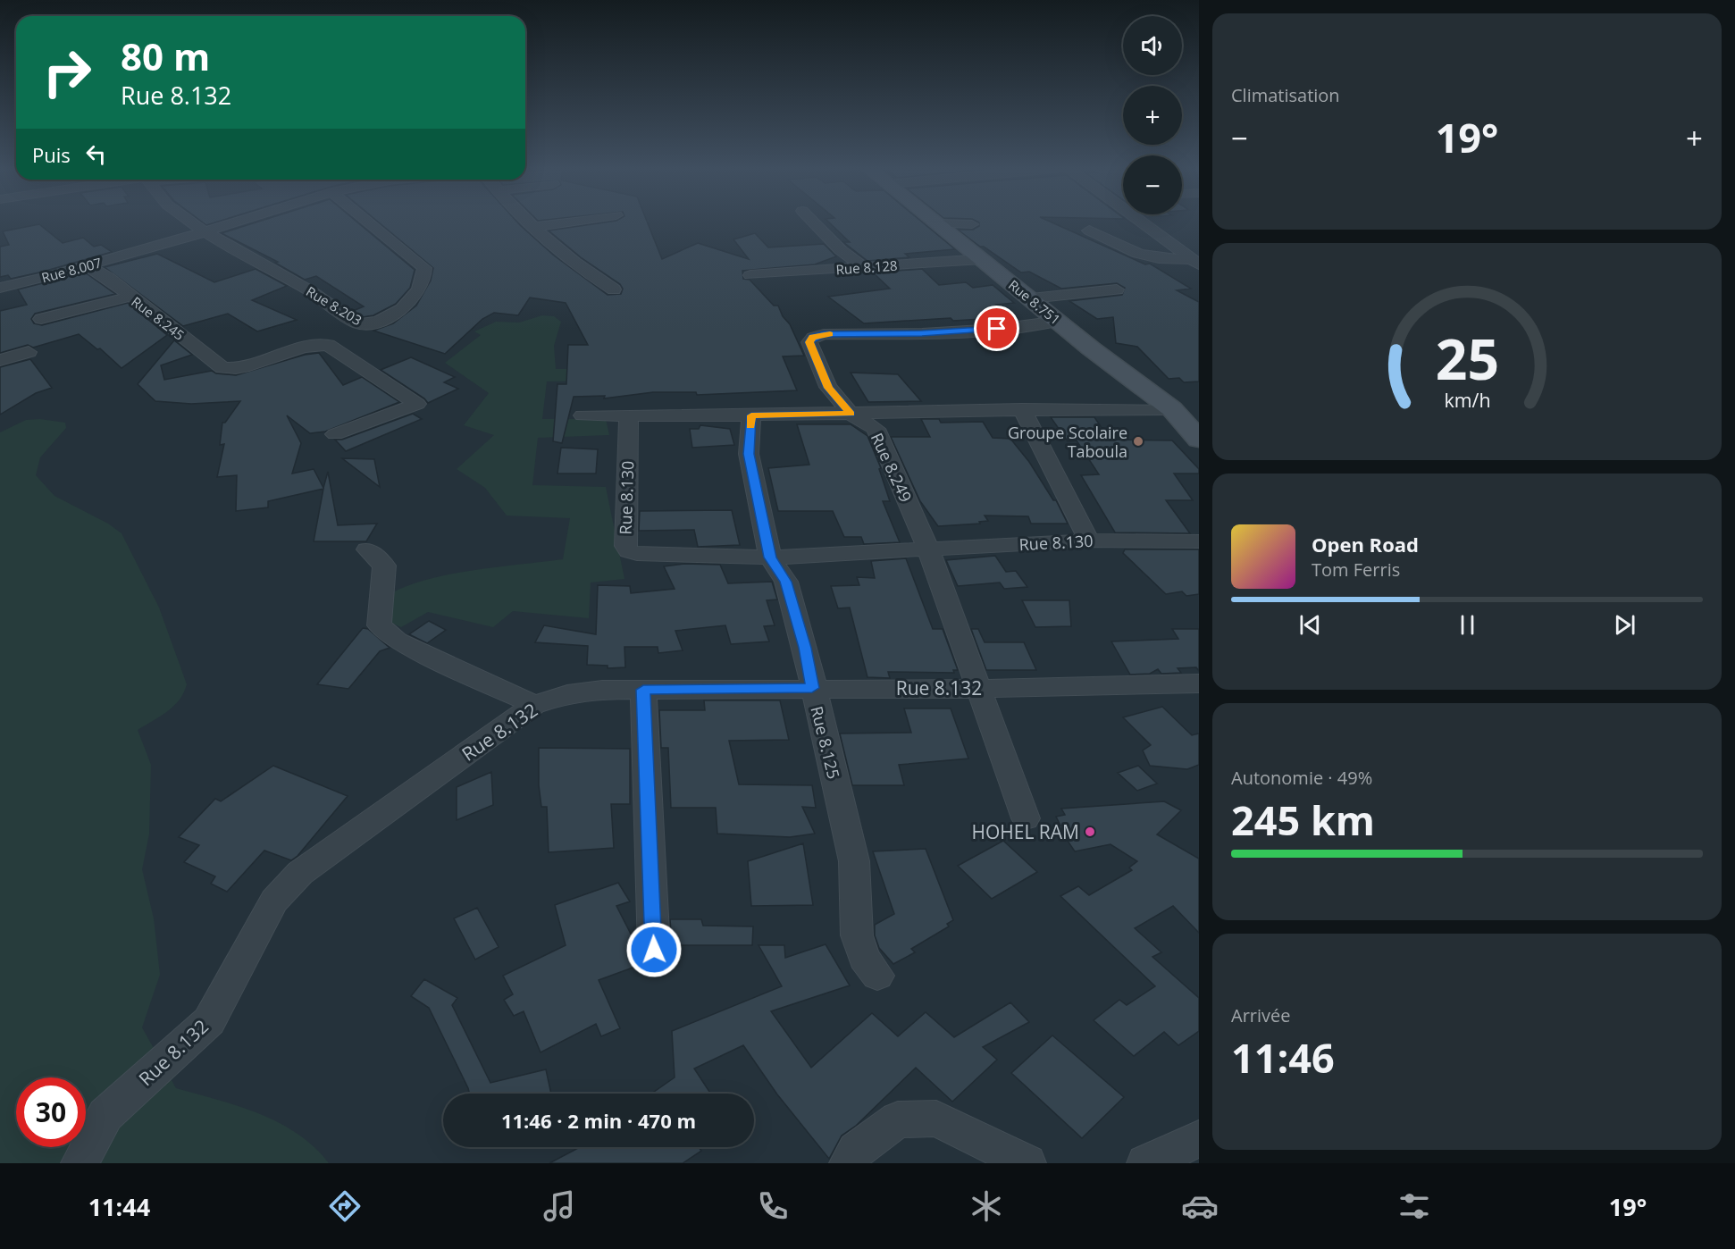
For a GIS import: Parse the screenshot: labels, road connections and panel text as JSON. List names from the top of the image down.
{
  "streets": {
    "main road": ["Rue 8.751"],
    "street": [
      "Rue 8.128",
      "Rue 8.007",
      "Rue 8.203",
      "Rue 8.245",
      "Rue 8.249",
      "Rue 8.130",
      "Rue 8.132",
      "Rue 8.125"
    ]
  },
  "crossings": [
    ["Rue 8.128", "Rue 8.751"],
    ["Rue 8.007", "Rue 8.203"],
    ["Rue 8.007", "Rue 8.245"],
    ["Rue 8.751", "Rue 8.249"],
    ["Rue 8.249", "Rue 8.130"],
    ["Rue 8.249", "Rue 8.132"],
    ["Rue 8.130", "Rue 8.125"],
    ["Rue 8.132", "Rue 8.125"]
  ],
  "places": ["Groupe Scolaire Taboula", "HOHEL RAM"],
  "page": {
    "tile": [
      "Climatisation",
      ["Autonomie · 49%", "245 km"],
      ["Arrivée", "11:46"]
    ],
    "map_buttons": ["+", "−"],
    "turn": ["80 m", "Rue 8.132"],
    "heat": ["−", "19°", "+"],
    "then": "Puis",
    "song": ["Open Road", "Tom Ferris"],
    "limit": "30",
    "trip": "11:46 · 2 min · 470 m",
    "tabs": ["11:44", "19°"],
    "gauge": ["25", "km/h"]
  }
}
